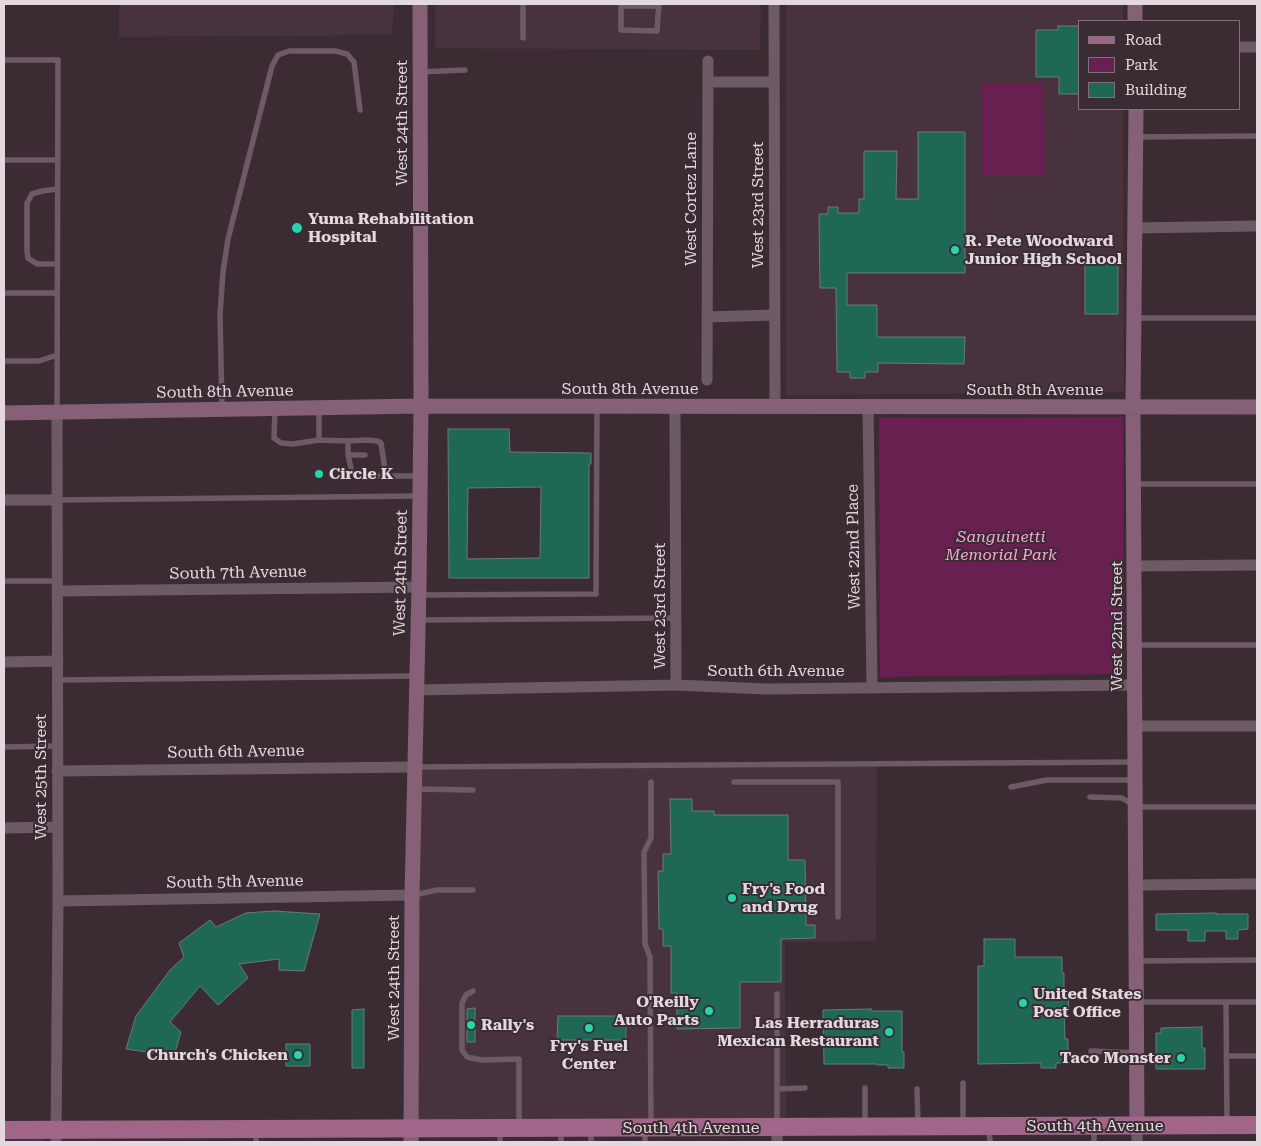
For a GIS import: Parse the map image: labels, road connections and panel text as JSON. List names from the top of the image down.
{
  "streets": {
    "main road": ["South 4th Avenue"],
    "street": [
      "West 24th Street",
      "West Cortez Lane",
      "West 23rd Street",
      "South 8th Avenue",
      "West 22nd Place",
      "South 7th Avenue",
      "West 22nd Street",
      "South 6th Avenue",
      "West 25th Street",
      "South 5th Avenue"
    ]
  },
  "crossings": [
    ["West 24th Street", "South 8th Avenue"],
    ["West 24th Street", "South 7th Avenue"],
    ["West 24th Street", "South 6th Avenue"],
    ["West 24th Street", "South 5th Avenue"],
    ["West 24th Street", "South 4th Avenue"],
    ["West 23rd Street", "South 8th Avenue"],
    ["West 23rd Street", "South 6th Avenue"],
    ["South 8th Avenue", "West 22nd Place"],
    ["South 8th Avenue", "West 22nd Street"],
    ["South 8th Avenue", "West 25th Street"],
    ["West 22nd Place", "South 6th Avenue"],
    ["South 7th Avenue", "West 25th Street"],
    ["West 22nd Street", "South 6th Avenue"],
    ["West 22nd Street", "South 4th Avenue"],
    ["South 6th Avenue", "West 25th Street"],
    ["West 25th Street", "South 5th Avenue"],
    ["West 25th Street", "South 4th Avenue"]
  ],
  "parks": ["Sanguinetti Memorial Park"],
  "places": [
    "Yuma Rehabilitation Hospital",
    "R. Pete Woodward Junior High School",
    "Circle K",
    "Fry's Food and Drug",
    "United States Post Office",
    "O'Reilly Auto Parts",
    "Rally's",
    "Fry's Fuel Center",
    "Las Herraduras Mexican Restaurant",
    "Church's Chicken",
    "Taco Monster"
  ],
  "legend": ["Road", "Park", "Building"]
}
